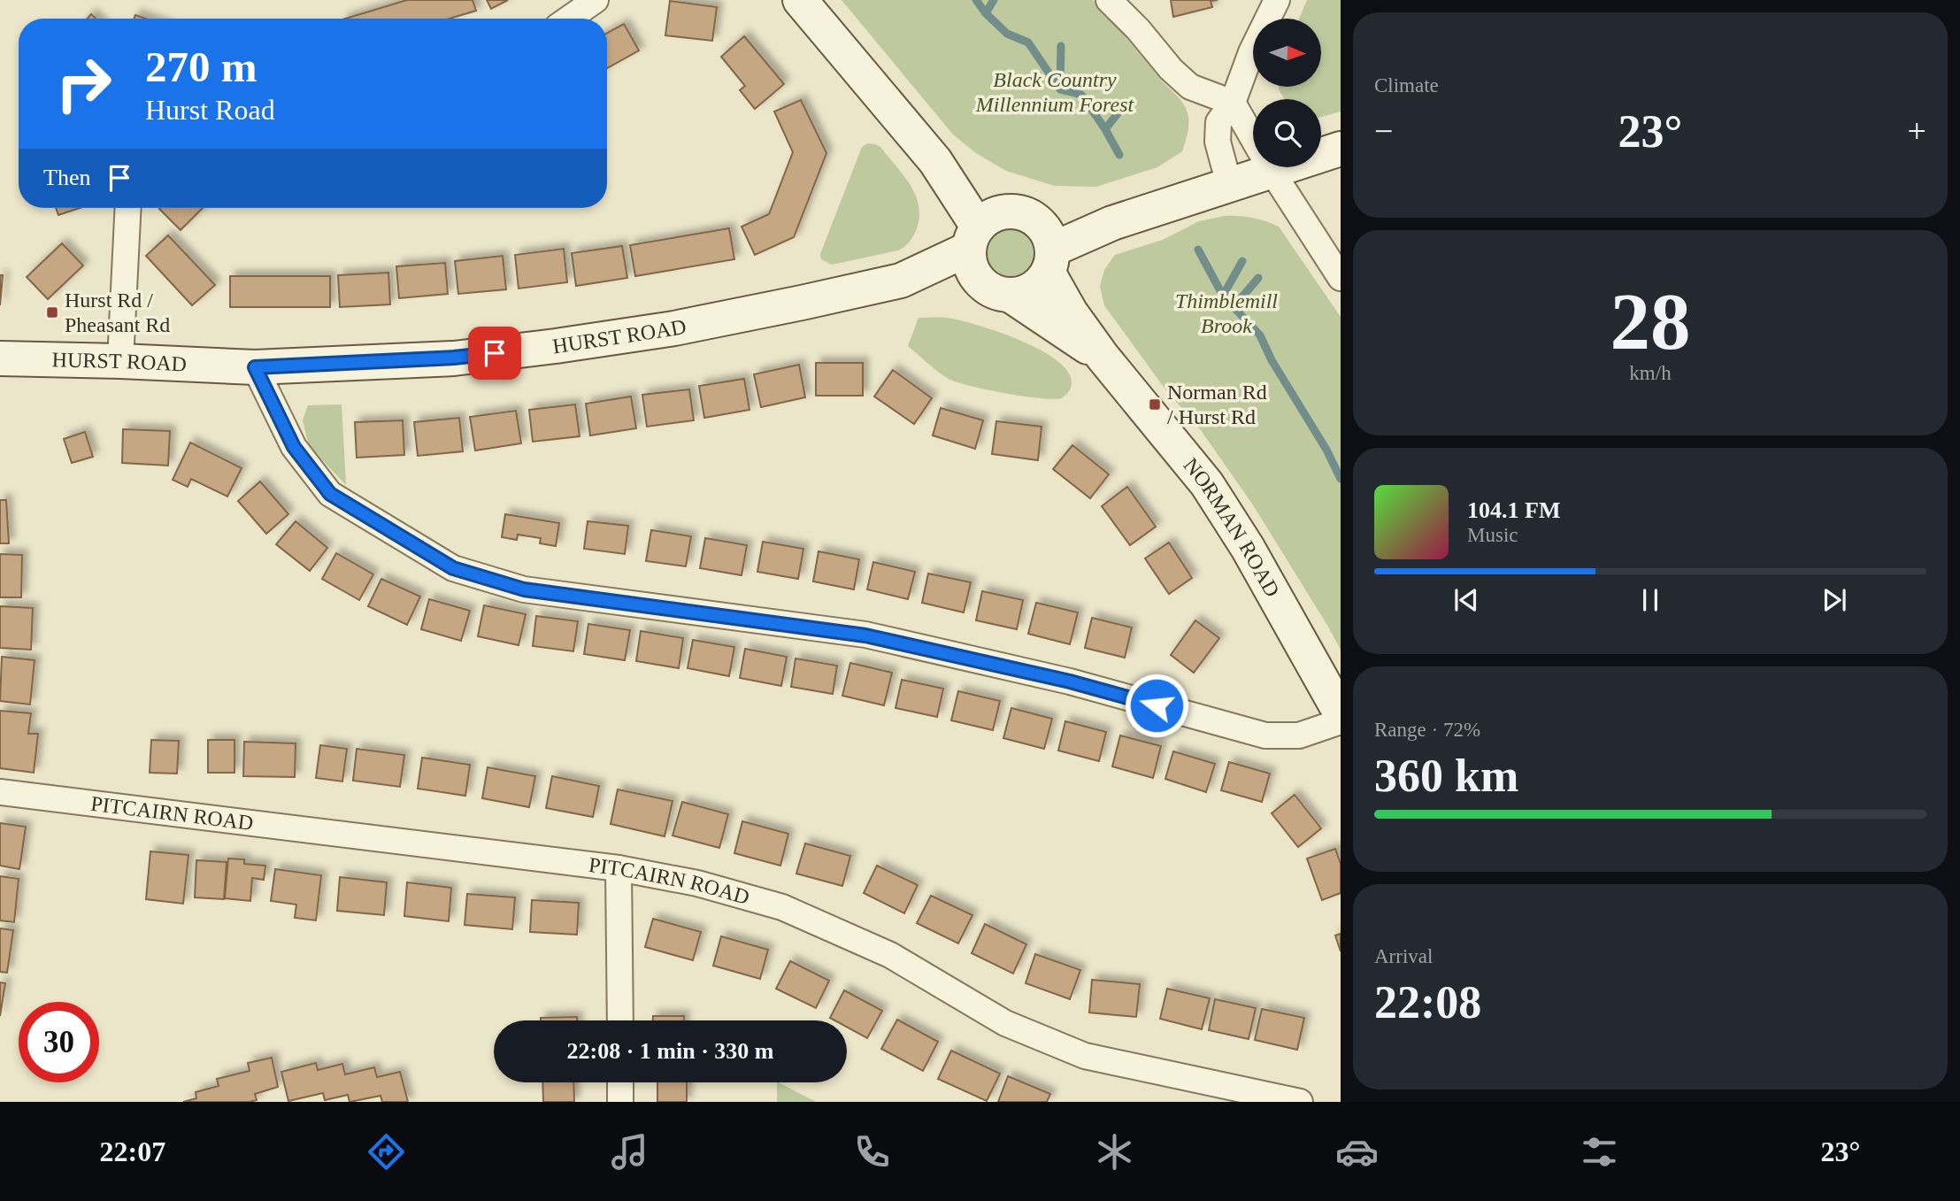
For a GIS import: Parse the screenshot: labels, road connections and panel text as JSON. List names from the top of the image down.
{
  "streets": {
    "street": ["HURST ROAD", "NORMAN ROAD", "PITCAIRN ROAD"]
  },
  "crossings": [
    ["HURST ROAD", "NORMAN ROAD"]
  ],
  "parks": ["Black Country Millennium Forest", "Thimblemill Brook"],
  "places": {
    "transit": ["Hurst Rd / Pheasant Rd", "Norman Rd / Hurst Rd"]
  },
  "north": "right",
  "page": {
    "tile": [
      "Climate",
      ["28", "km/h"],
      ["Range · 72%", "360 km"],
      ["Arrival", "22:08"]
    ],
    "turn": ["270 m", "Hurst Road"],
    "heat": ["−", "23°", "+"],
    "then": "Then",
    "song": ["104.1 FM", "Music"],
    "limit": "30",
    "trip": "22:08 · 1 min · 330 m",
    "tabs": ["22:07", "23°"]
  }
}
